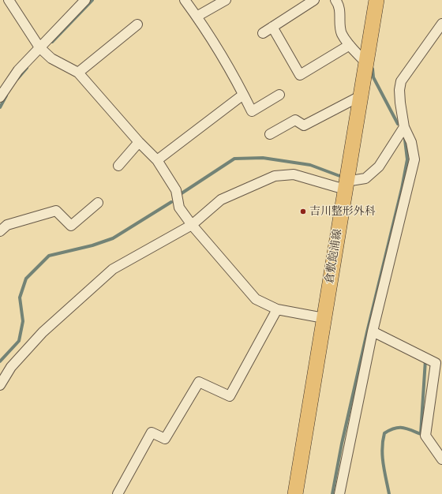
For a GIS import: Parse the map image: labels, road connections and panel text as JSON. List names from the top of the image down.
{
  "streets": {
    "main road": ["倉敷飽浦線"]
  },
  "places": ["吉川整形外科"]
}
